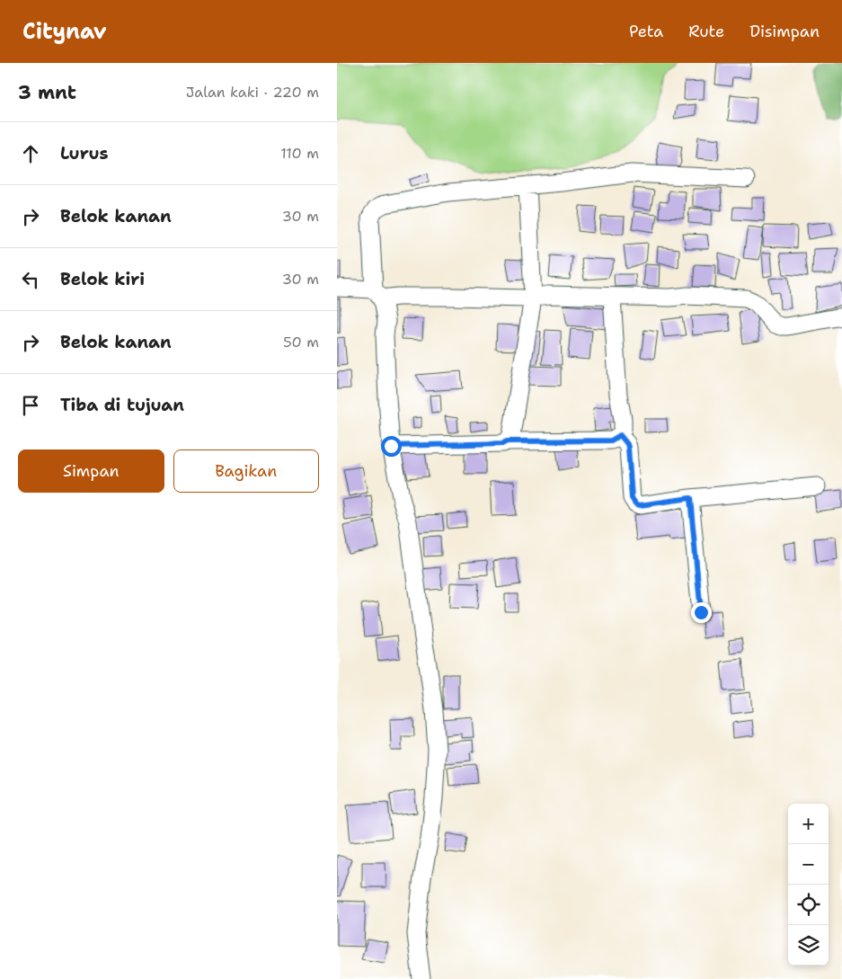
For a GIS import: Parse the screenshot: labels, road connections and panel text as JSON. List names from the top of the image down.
{
  "page": {
    "header": "Citynav",
    "nav": ["Peta", "Rute", "Disimpan"],
    "heading": ["3 mnt", "Jalan kaki · 220 m"],
    "list": [
      ["Lurus", "110 m"],
      ["Belok kanan", "30 m"],
      ["Belok kiri", "30 m"],
      ["Belok kanan", "50 m"],
      "Tiba di tujuan"
    ],
    "buttons": ["Simpan", "Bagikan"],
    "map_buttons": ["+", "−"]
  }
}
